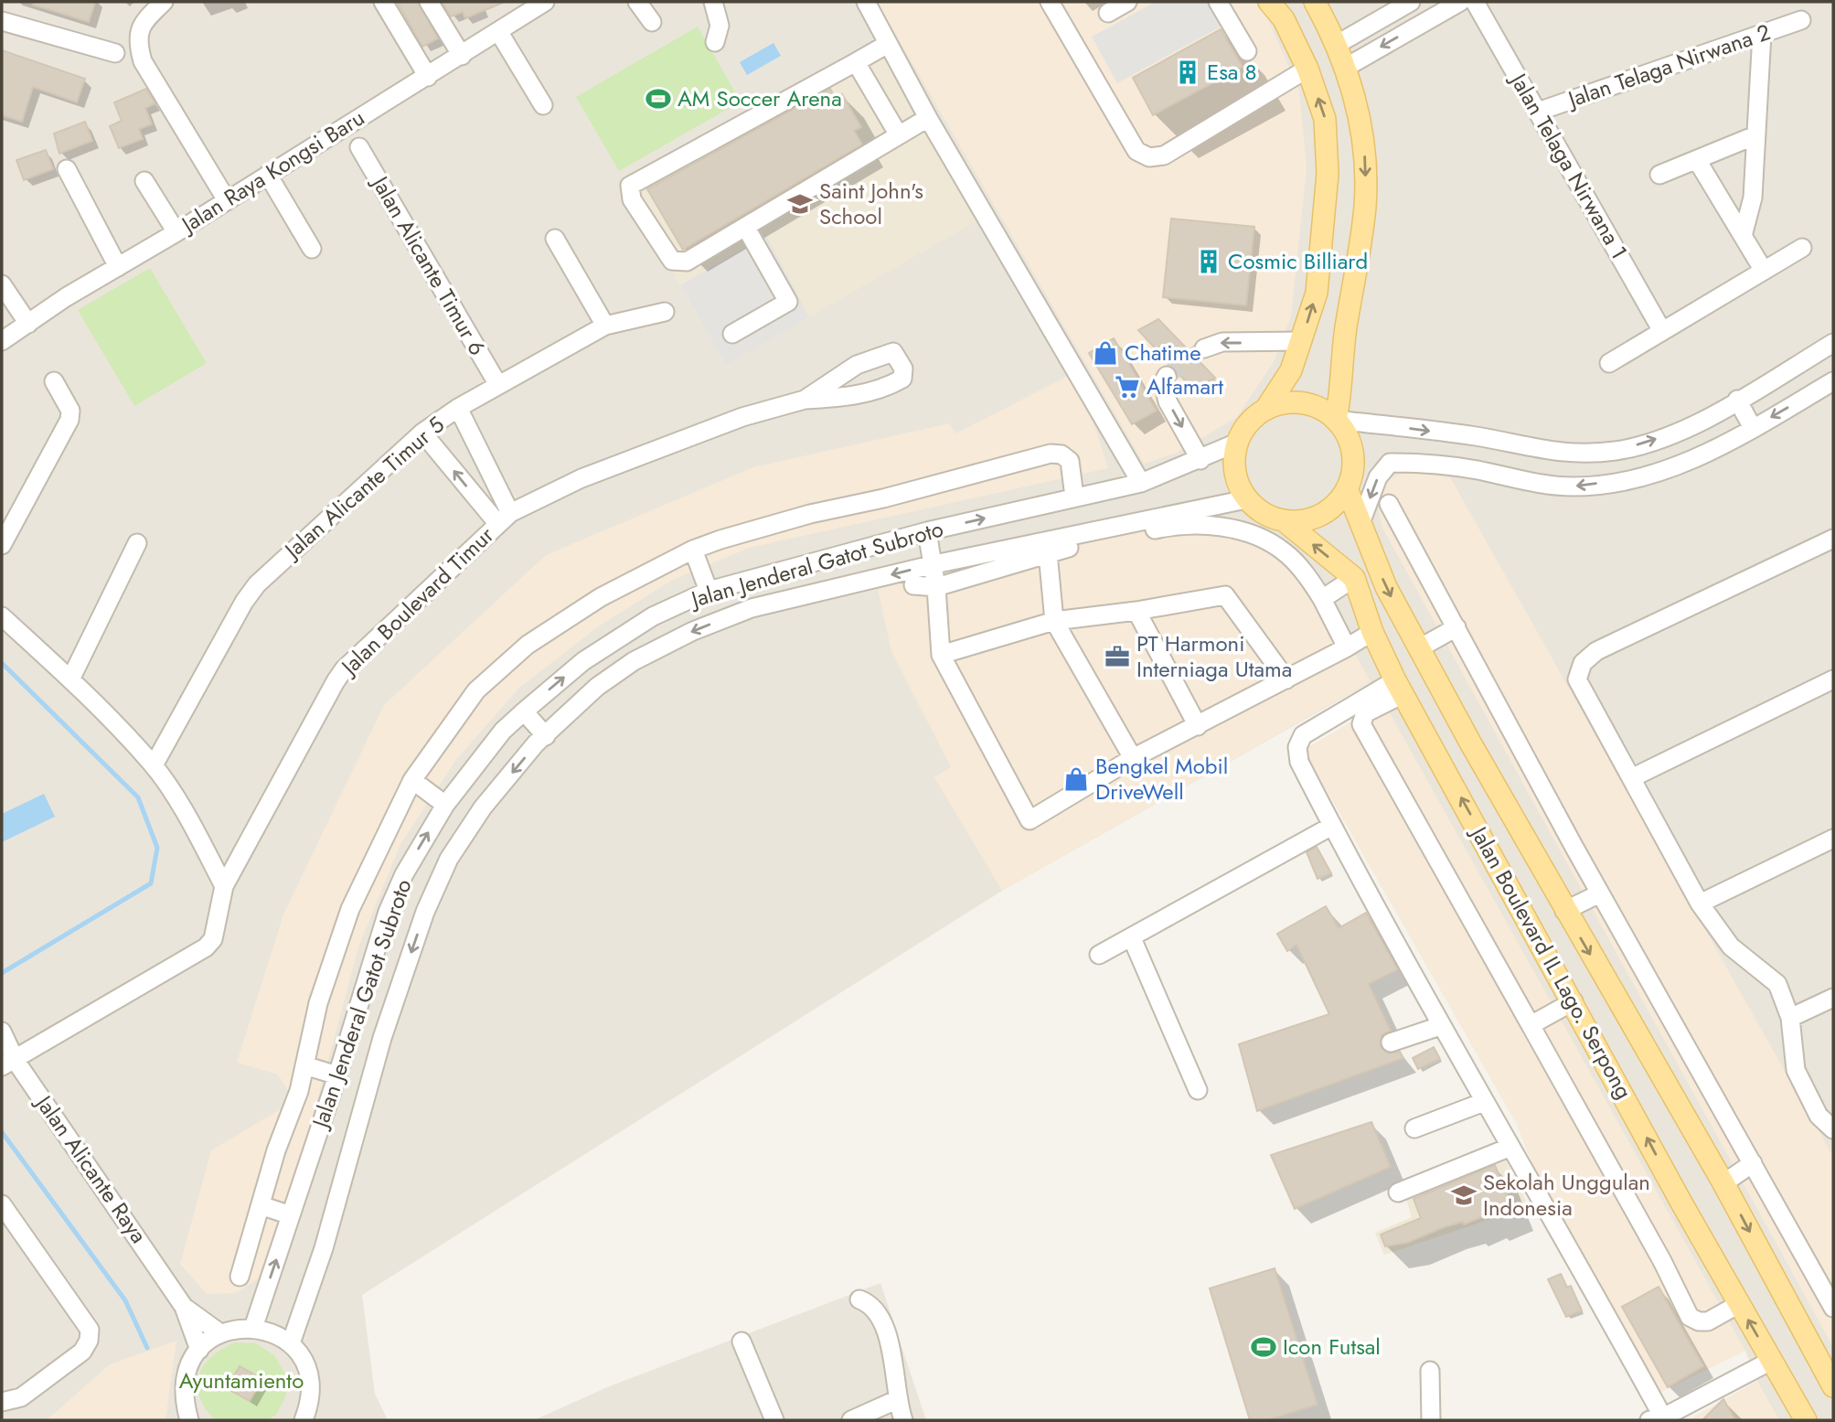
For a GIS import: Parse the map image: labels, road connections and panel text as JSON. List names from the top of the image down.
{
  "streets": {
    "main road": ["Jalan Boulevard IL Lago. Serpong"],
    "street": [
      "Jalan Telaga Nirwana 2",
      "Jalan Telaga Nirwana 1",
      "Jalan Raya Kongsi Baru",
      "Jalan Alicante Timur 6",
      "Jalan Alicante Timur 5",
      "Jalan Jenderal Gatot Subroto",
      "Jalan Boulevard Timur",
      "Jalan Alicante Raya"
    ]
  },
  "crossings": [
    ["Jalan Telaga Nirwana 2", "Jalan Telaga Nirwana 1"],
    ["Jalan Alicante Timur 6", "Jalan Alicante Timur 5"],
    ["Jalan Jenderal Gatot Subroto", "Jalan Boulevard IL Lago. Serpong"],
    ["Jalan Boulevard Timur", "Jalan Alicante Raya"]
  ],
  "parks": ["Ayuntamiento"],
  "places": {
    "building": ["Esa 8", "Cosmic Billiard"],
    "sports": ["AM Soccer Arena", "Icon Futsal"],
    "school or university": ["Saint John's School", "Sekolah Unggulan Indonesia"],
    "shop": ["Chatime", "Bengkel Mobil DriveWell"],
    "supermarket": ["Alfamart"],
    "office": ["PT Harmoni Interniaga Utama"]
  }
}
